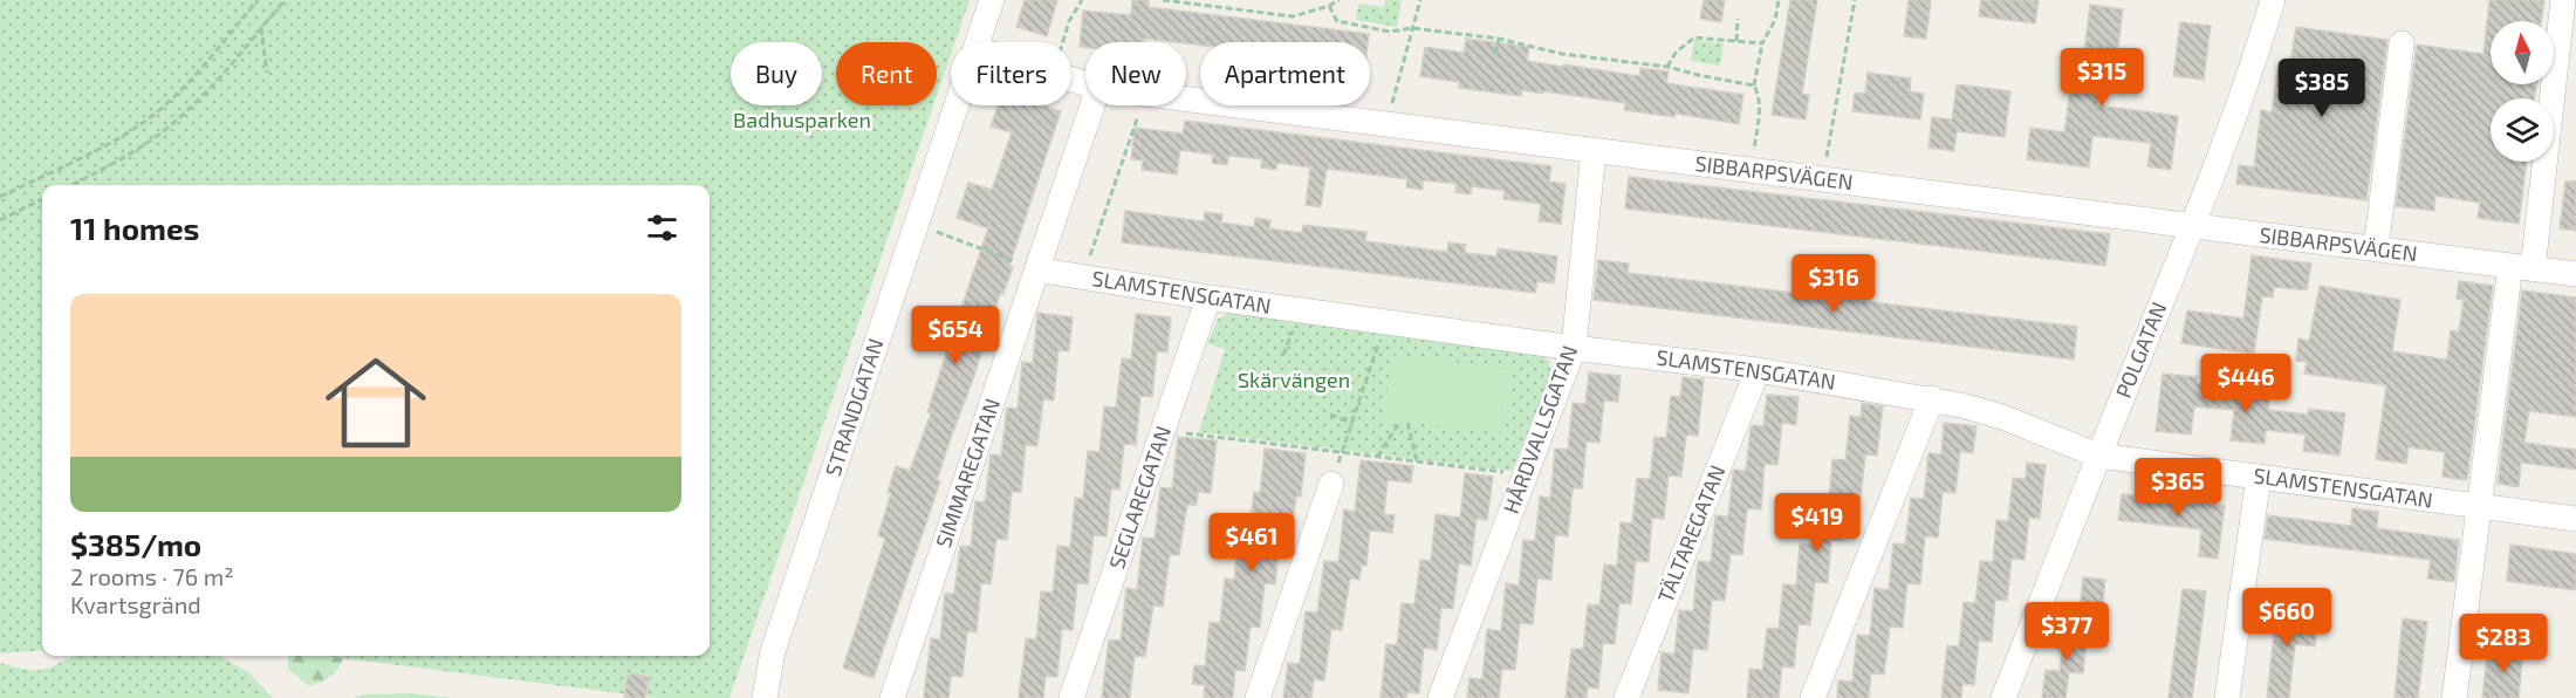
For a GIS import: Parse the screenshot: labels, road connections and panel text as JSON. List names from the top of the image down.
{
  "streets": {
    "street": [
      "SIBBARPSVÄGEN",
      "SLAMSTENSGATAN",
      "POLGATAN",
      "STRANDGATAN",
      "HÅRDVALLSGATAN",
      "SIMMAREGATAN",
      "SEGLAREGATAN",
      "TÄLTAREGATAN"
    ]
  },
  "crossings": [
    ["SIBBARPSVÄGEN", "POLGATAN"],
    ["SIBBARPSVÄGEN", "HÅRDVALLSGATAN"],
    ["SLAMSTENSGATAN", "POLGATAN"],
    ["SLAMSTENSGATAN", "HÅRDVALLSGATAN"],
    ["SLAMSTENSGATAN", "SIMMAREGATAN"],
    ["SLAMSTENSGATAN", "SEGLAREGATAN"],
    ["SLAMSTENSGATAN", "TÄLTAREGATAN"]
  ],
  "parks": ["Badhusparken", "Skärvängen"],
  "north": "top",
  "page": {
    "chip": [
      "Buy",
      "Rent",
      "Filters",
      "New",
      "Apartment"
    ],
    "price": [
      "$315",
      "$385",
      "$316",
      "$654",
      "$446",
      "$365",
      "$419",
      "$461",
      "$660",
      "$377",
      "$283"
    ],
    "heading": "11 homes",
    "list": [
      {
        "name": "$385/mo",
        "note": "2 rooms · 76 m² · Kvartsgränd"
      }
    ]
  }
}
